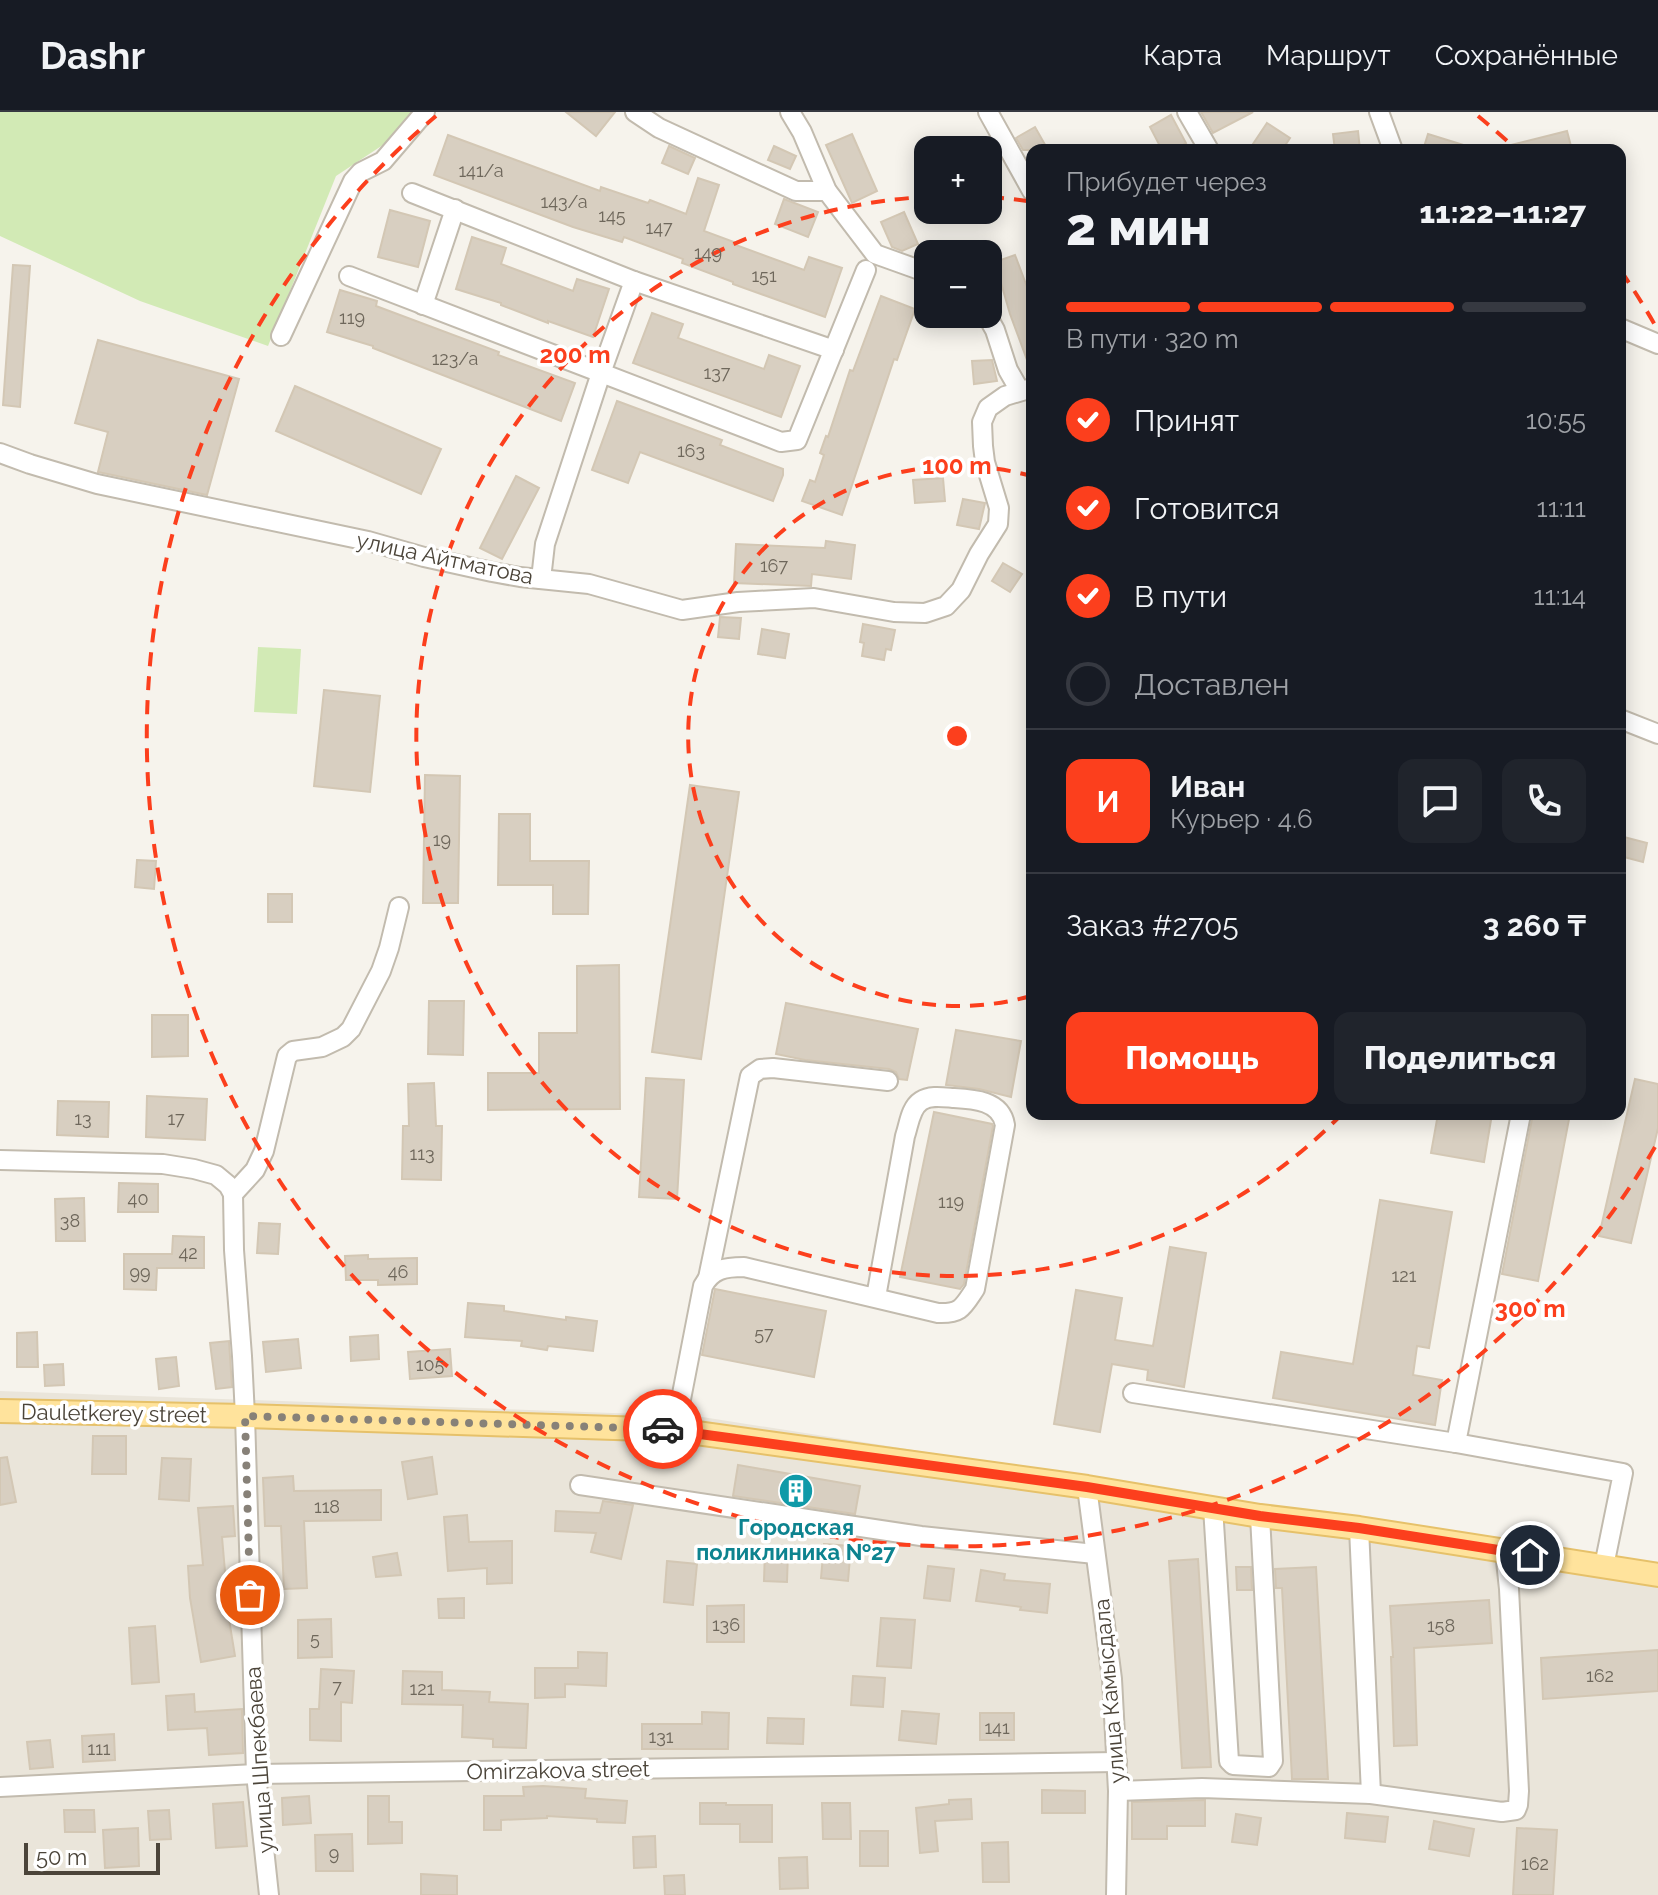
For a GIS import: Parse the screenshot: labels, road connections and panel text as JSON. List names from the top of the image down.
{
  "streets": {
    "main road": ["Dauletkerey street"],
    "street": [
      "улица Айтматова",
      "улица Камысдала",
      "улица Шпекбаева",
      "Omirzakova street"
    ]
  },
  "crossings": [
    ["Dauletkerey street", "улица Камысдала"],
    ["Dauletkerey street", "улица Шпекбаева"],
    ["улица Камысдала", "Omirzakova street"],
    ["улица Шпекбаева", "Omirzakova street"]
  ],
  "places": {
    "building": ["Городская поликлиника №27"]
  },
  "house_numbers": [
    "141/а",
    "143/а",
    "145",
    "147",
    "149",
    "151",
    "119",
    "123/а",
    "137",
    "163",
    "167",
    "19",
    "13",
    "17",
    "113",
    "40",
    "119",
    "38",
    "42",
    "46",
    "99",
    "121",
    "57",
    "105",
    "118",
    "136",
    "158",
    "5",
    "162",
    "7",
    "121",
    "141",
    "131",
    "111",
    "9",
    "162"
  ],
  "scale_bar": "50 m",
  "page": {
    "header": "Dashr",
    "nav": ["Карта", "Маршрут", "Сохранённые"],
    "map_buttons": ["+", "−"],
    "heading": ["2 мин", "Прибудет через", "11:22–11:27"],
    "panel": [
      "Иван",
      "Курьер · 4.6",
      "Заказ #2705",
      "3 260 ₸"
    ],
    "bar": "В пути · 320 m",
    "list": [
      ["Принят", "10:55"],
      ["Готовится", "11:11"],
      ["В пути", "11:14"],
      "Доставлен"
    ],
    "round": "И",
    "buttons": ["Помощь", "Поделиться"],
    "scale": "50 m"
  },
  "rings": ["200 m", "100 m", "300 m"]
}
